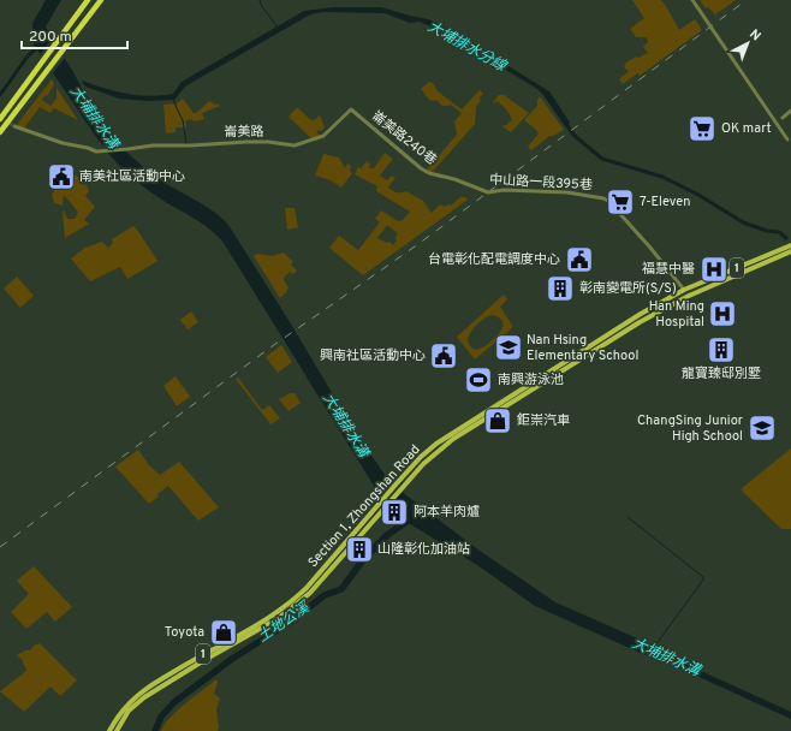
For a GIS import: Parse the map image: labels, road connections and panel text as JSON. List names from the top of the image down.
{
  "streets": {
    "main road": ["1", "Section 1, Zhongshan Road"],
    "street": ["崙美路", "崙美路240巷", "中山路一段395巷"]
  },
  "crossings": [
    ["崙美路", "崙美路240巷"],
    ["崙美路240巷", "中山路一段395巷"],
    ["中山路一段395巷", "Section 1, Zhongshan Road"],
    ["1", "Section 1, Zhongshan Road"]
  ],
  "water": ["大埔排水分線", "大埔排水溝", "土地公溪"],
  "places": {
    "supermarket": ["OK mart", "7-Eleven"],
    "public building": ["南美社區活動中心", "台電彰化配電調度中心", "興南社區活動中心"],
    "hospital": ["福慧中醫", "Han Ming Hospital"],
    "building": [
      "彰南變電所(S/S)",
      "龍寶臻邸別墅",
      "阿本羊肉爐",
      "山隆彰化加油站"
    ],
    "school or university": ["Nan Hsing Elementary School", "ChangSing Junior High School"],
    "sports": ["南興游泳池"],
    "shop": ["鉅崇汽車", "Toyota"]
  },
  "scale_bar": "200 m",
  "north": "top right"
}
